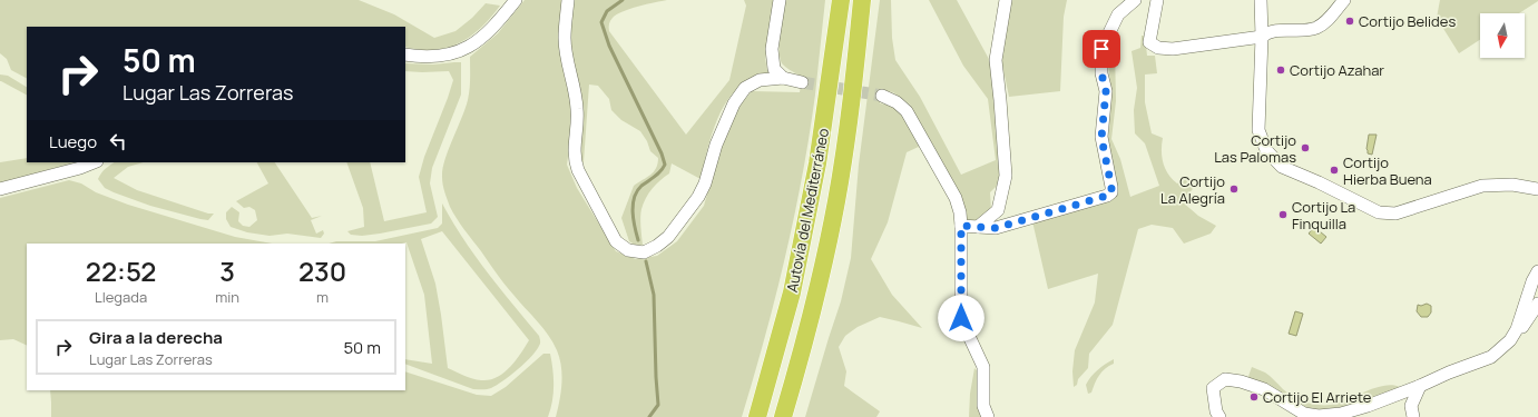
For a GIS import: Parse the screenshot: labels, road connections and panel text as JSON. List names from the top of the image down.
{
  "streets": {
    "highway": ["Autovía del Mediterráneo"]
  },
  "places": [
    "Cortijo Belides",
    "Cortijo Azahar",
    "Cortijo Las Palomas",
    "Cortijo Hierba Buena",
    "Cortijo La Alegría",
    "Cortijo La Finquilla",
    "Cortijo El Arriete"
  ],
  "north": "bottom",
  "page": {
    "turn": ["50 m", "Lugar Las Zorreras"],
    "then": "Luego",
    "eta": [
      "22:52",
      "Llegada",
      "3",
      "min",
      "230",
      "m"
    ],
    "list": [
      {
        "name": "Gira a la derecha",
        "note": "Lugar Las Zorreras",
        "value": "50 m"
      }
    ]
  }
}
